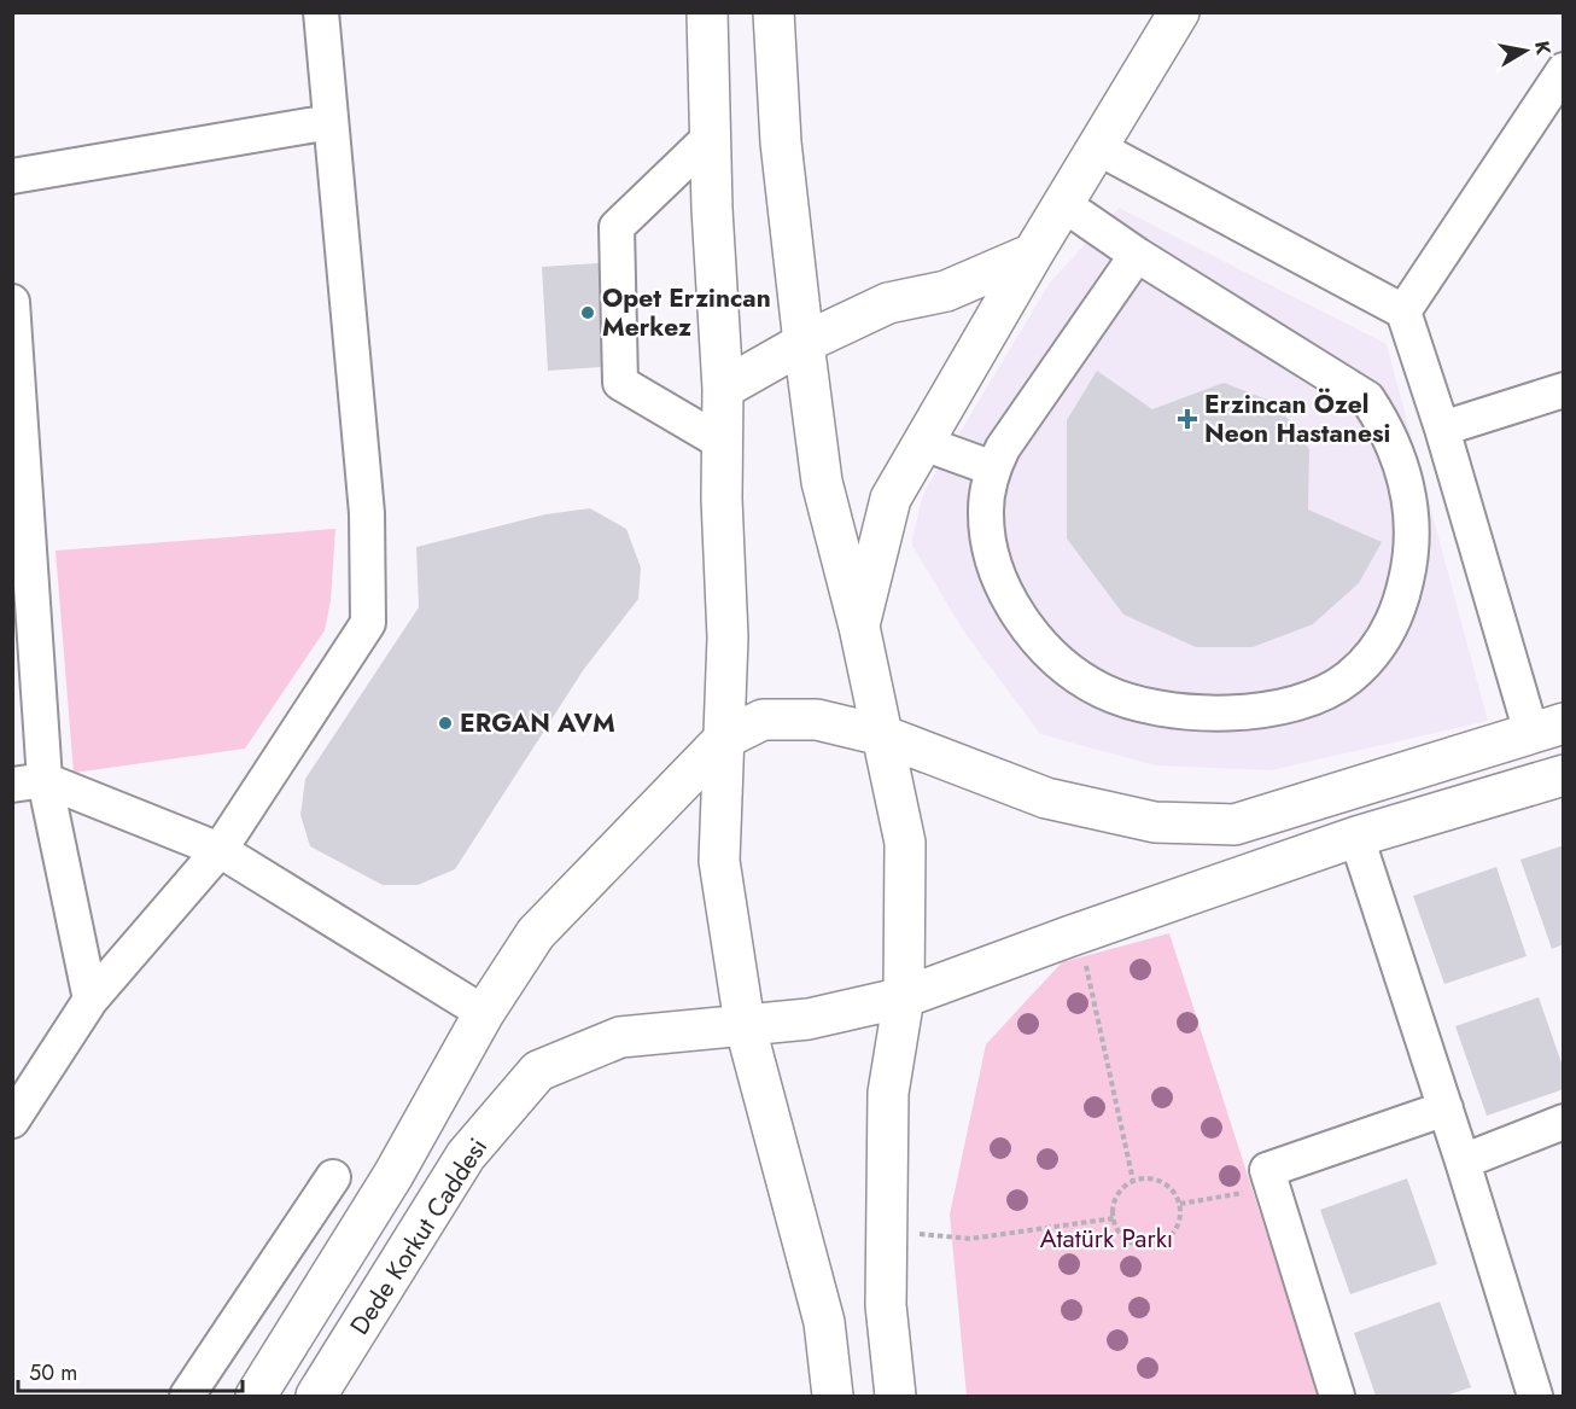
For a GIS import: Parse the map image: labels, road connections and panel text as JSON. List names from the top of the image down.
{
  "streets": {
    "main road": ["Dede Korkut Caddesi"]
  },
  "parks": ["Atatürk Parkı"],
  "places": {
    "other": ["Opet Erzincan Merkez", "ERGAN AVM"],
    "health": ["Erzincan Özel Neon Hastanesi"]
  },
  "scale_bar": "50 m",
  "north": "right"
}
